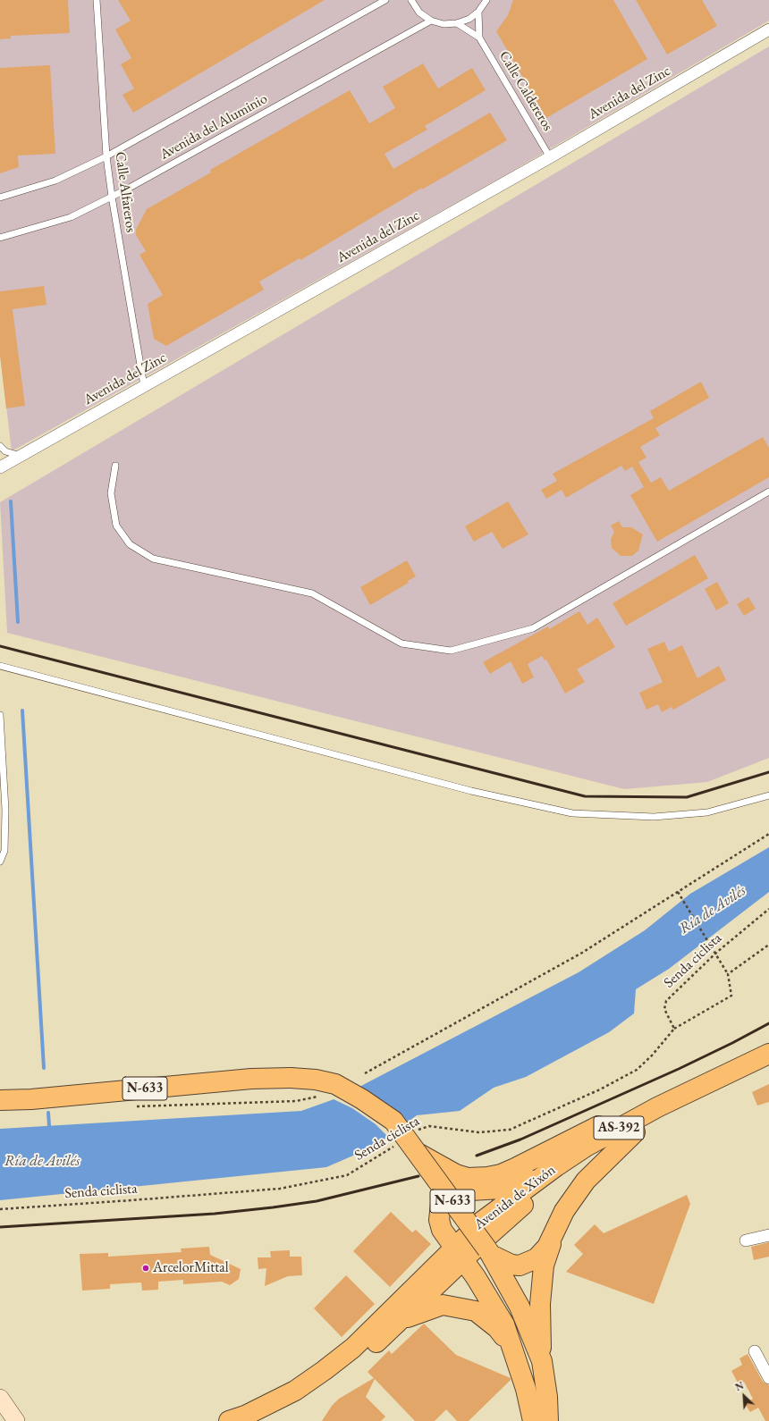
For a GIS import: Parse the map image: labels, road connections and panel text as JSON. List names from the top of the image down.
{
  "streets": {
    "highway": ["N-633", "AS-392", "Avenida de Xixón"],
    "street": ["Avenida del Zinc"],
    "lane": ["Calle Caldereros", "Avenida del Aluminio", "Calle Alfareros"],
    "path": ["Senda ciclista"]
  },
  "crossings": [
    ["Calle Caldereros", "Avenida del Zinc"],
    ["Avenida del Zinc", "Calle Alfareros"],
    ["Avenida del Aluminio", "Calle Alfareros"]
  ],
  "water": ["Ría de Avilés"],
  "places": ["ArcelorMittal"],
  "north": "top left"
}
